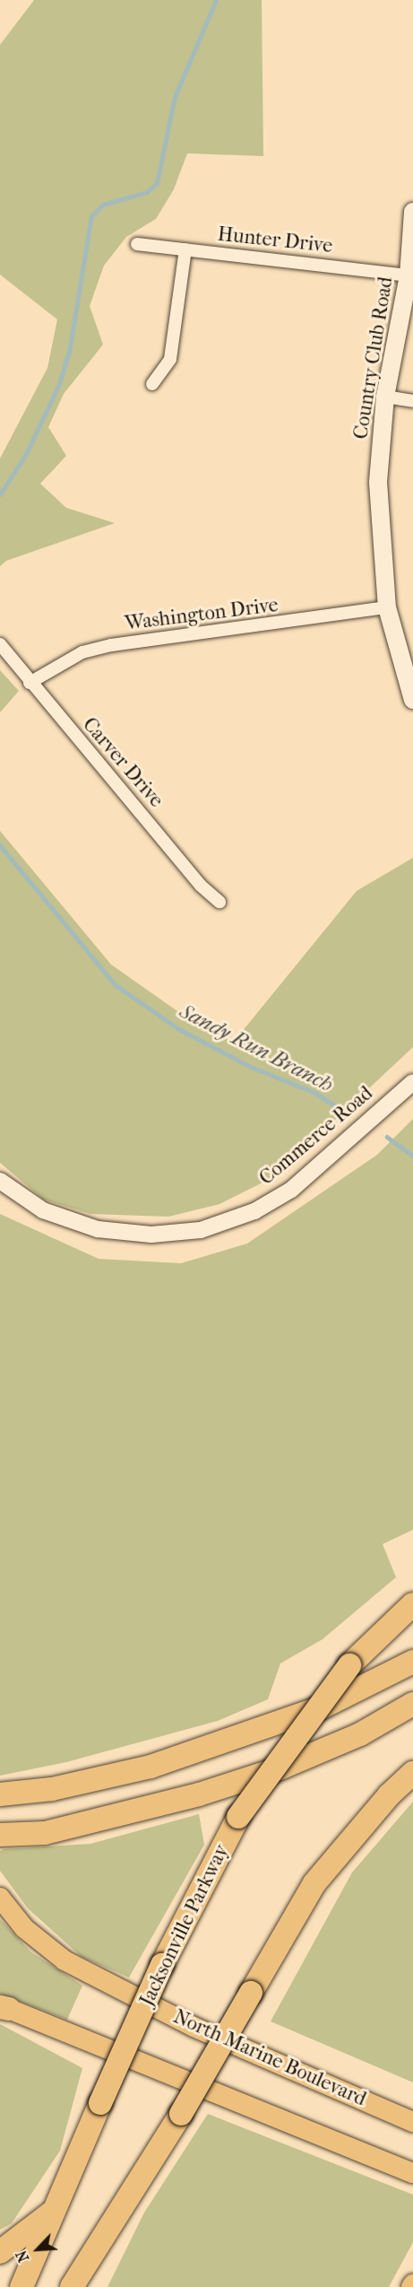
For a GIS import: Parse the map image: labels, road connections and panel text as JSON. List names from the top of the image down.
{
  "streets": {
    "highway": ["Jacksonville Parkway"],
    "main road": ["Country Club Road", "North Marine Boulevard"],
    "street": [
      "Hunter Drive",
      "Washington Drive",
      "Carver Drive",
      "Commerce Road"
    ]
  },
  "crossings": [
    ["Hunter Drive", "Country Club Road"],
    ["Country Club Road", "Washington Drive"],
    ["Washington Drive", "Carver Drive"]
  ],
  "water": ["Sandy Run Branch"],
  "north": "bottom left"
}
